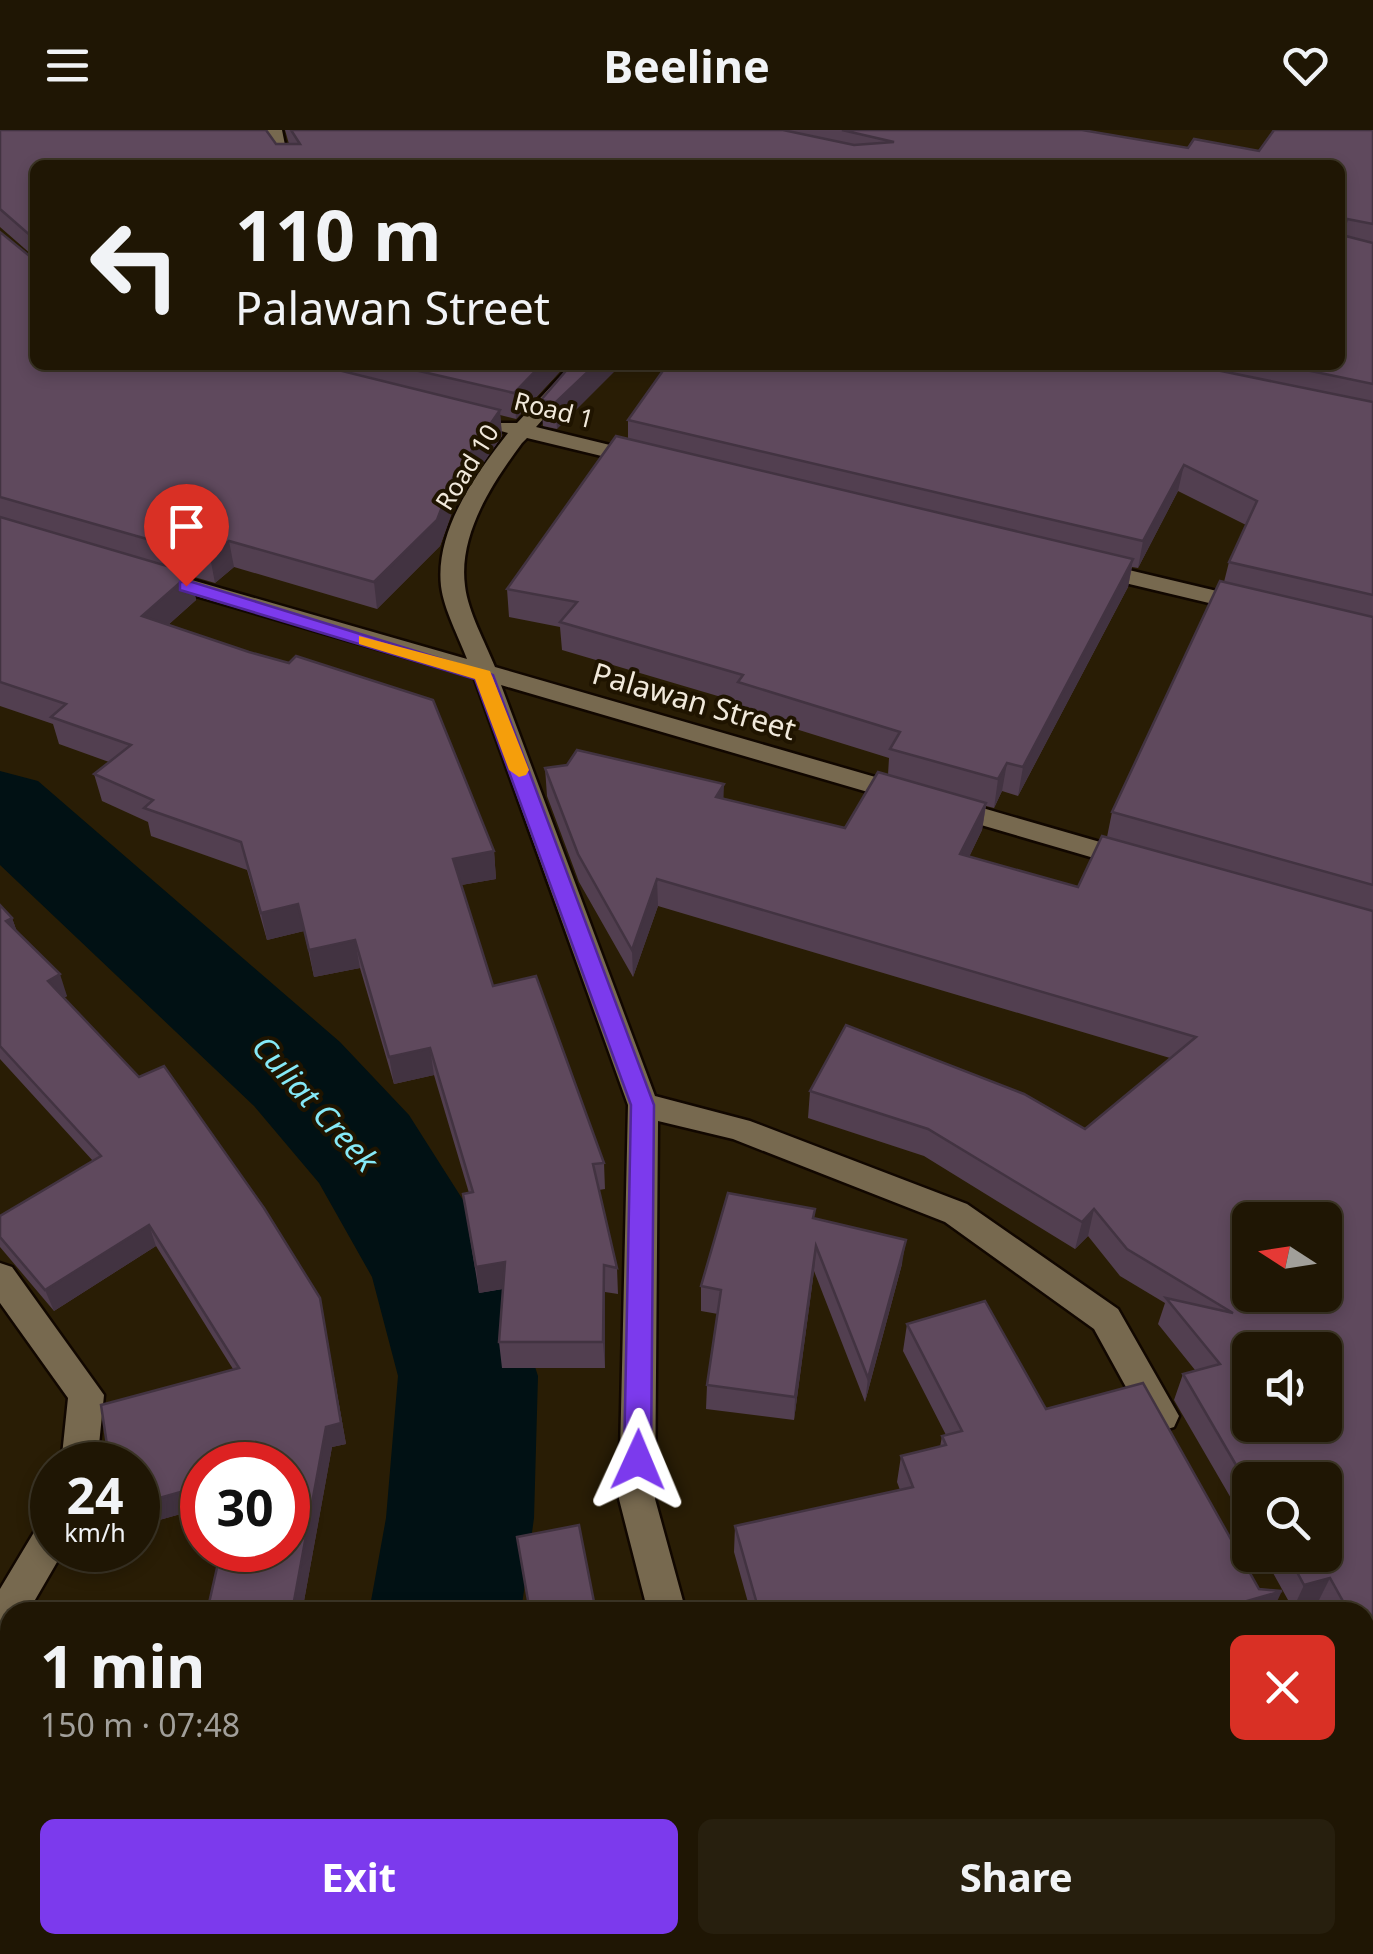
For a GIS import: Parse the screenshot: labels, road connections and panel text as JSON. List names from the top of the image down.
{
  "streets": {
    "street": ["Road 1", "Road 10", "Palawan Street"]
  },
  "crossings": [
    ["Road 1", "Road 10"],
    ["Road 10", "Palawan Street"]
  ],
  "water": ["Culiat Creek"],
  "north": "left",
  "page": {
    "header": "Beeline",
    "turn": ["110 m", "Palawan Street"],
    "speed": "24 km/h",
    "limit": "30",
    "heading": ["1 min", "150 m · 07:48"],
    "buttons": ["Exit", "Share"]
  }
}
